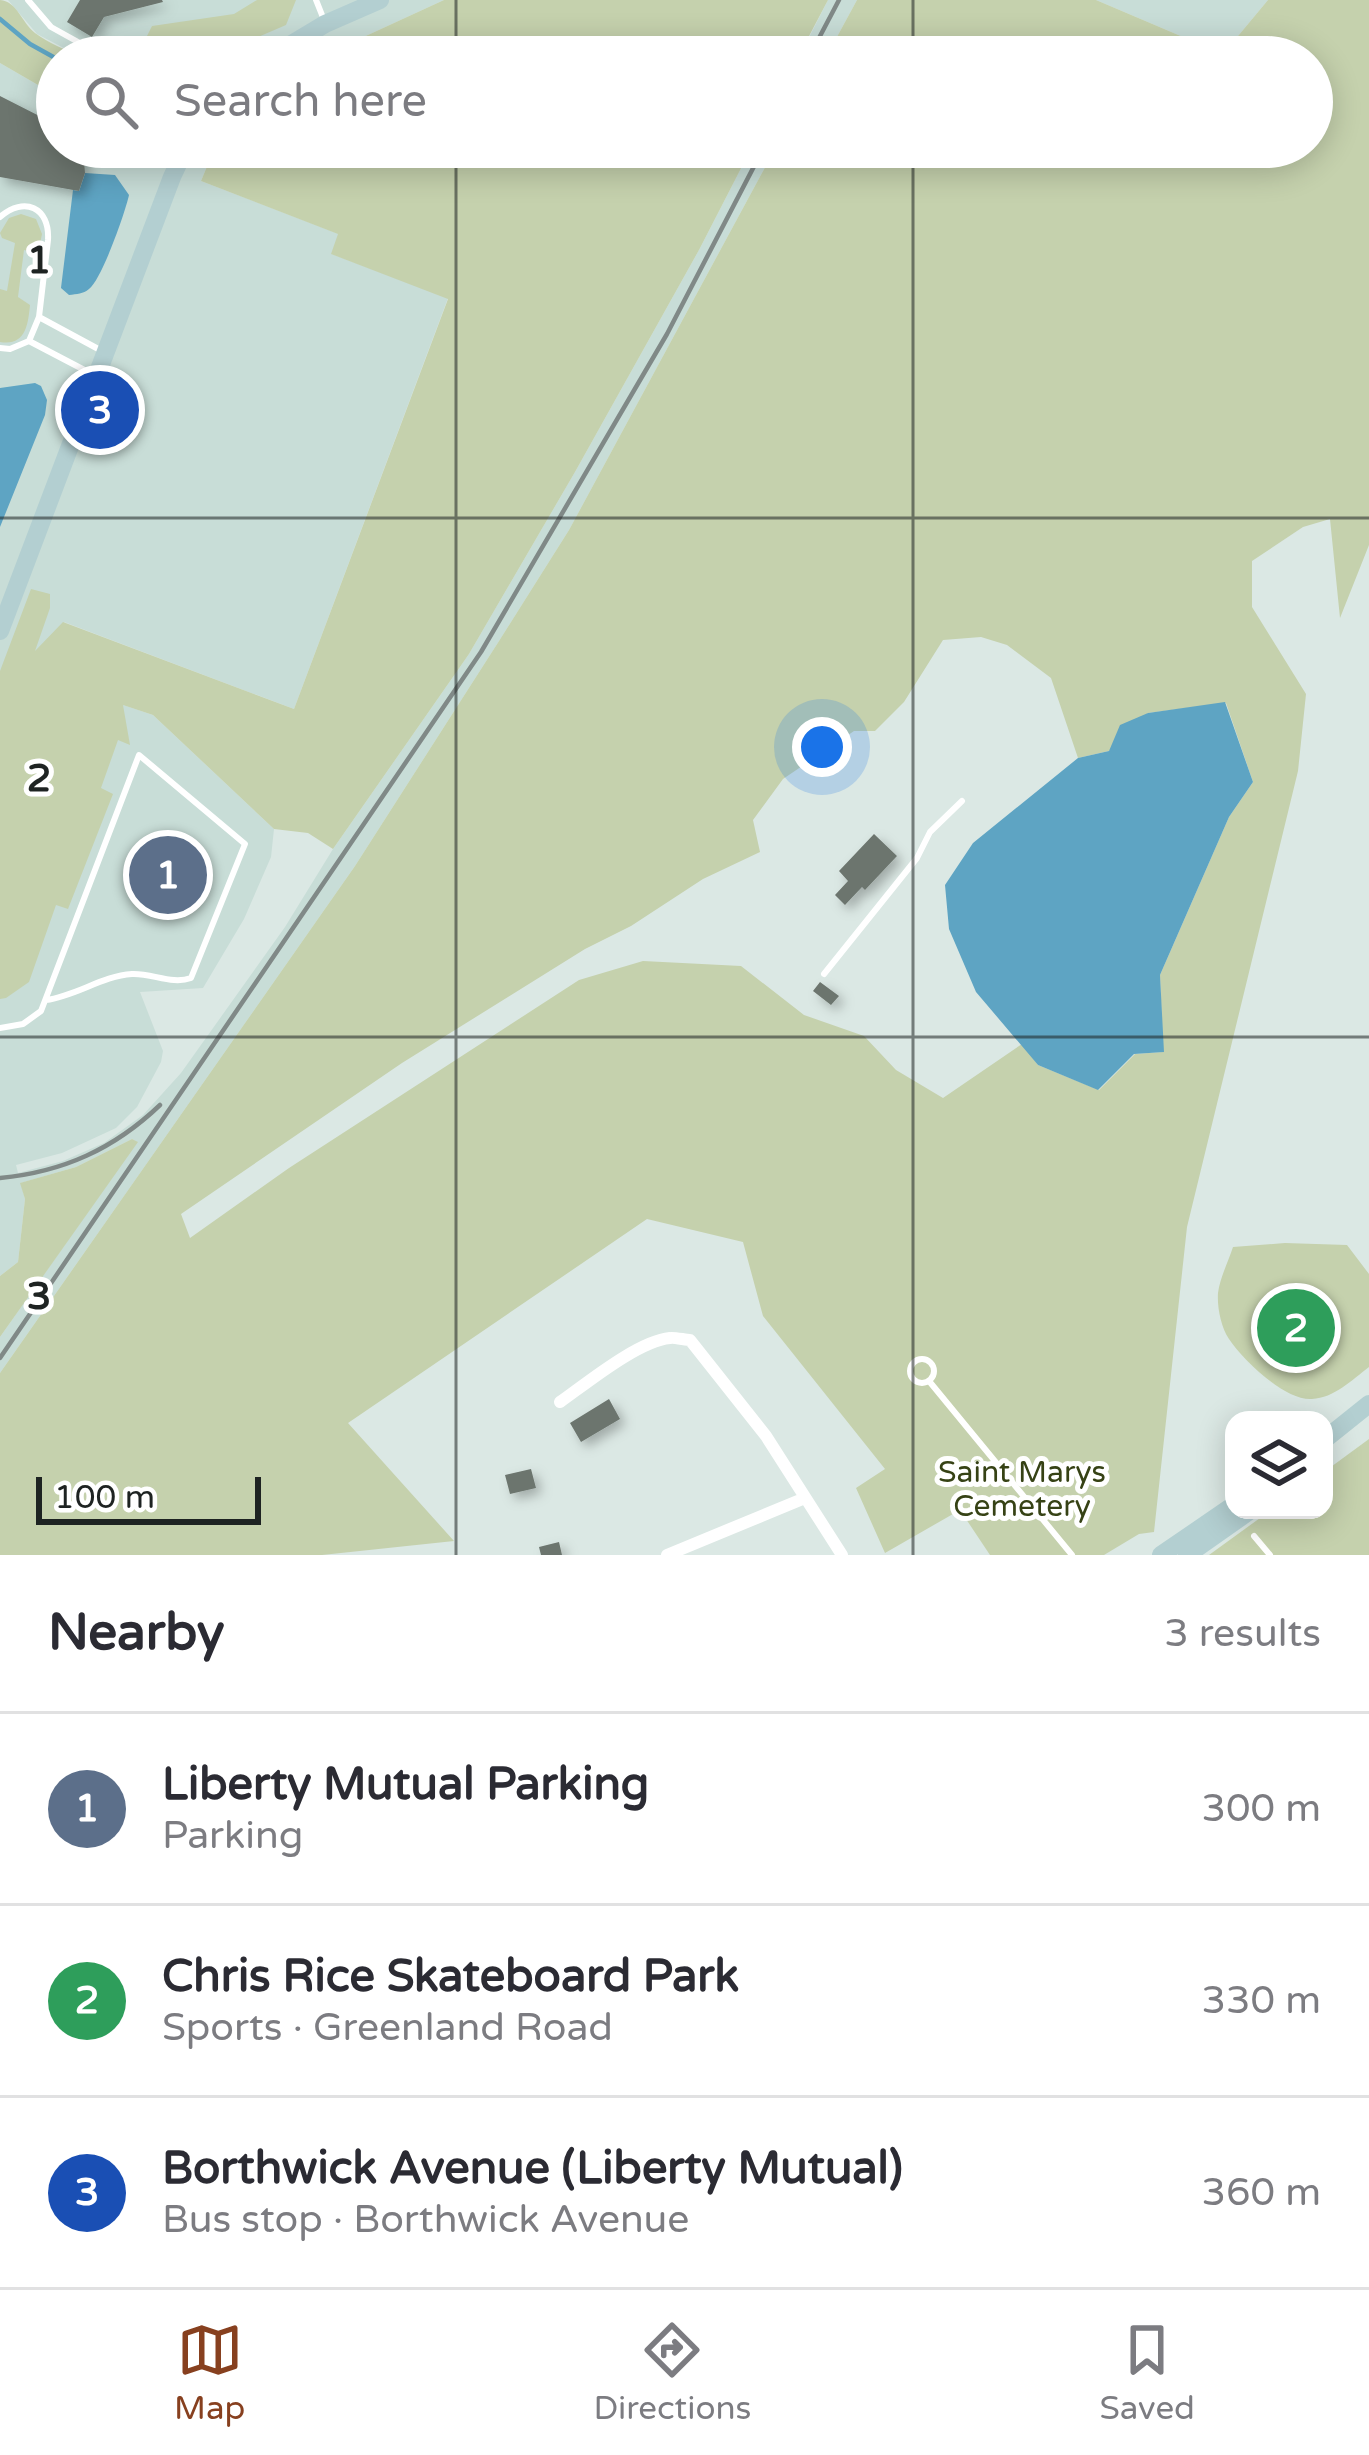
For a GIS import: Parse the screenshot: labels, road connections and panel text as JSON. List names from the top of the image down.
{
  "parks": ["Saint Marys Cemetery"],
  "scale_bar": "100 m",
  "page": {
    "search": "Search here",
    "pins": ["3", "1", "2"],
    "scale": "100 m",
    "heading": ["Nearby", "3 results"],
    "list": [
      {
        "mark": "1",
        "name": "Liberty Mutual Parking",
        "note": "Parking",
        "value": "300 m"
      },
      {
        "mark": "2",
        "name": "Chris Rice Skateboard Park",
        "note": "Sports · Greenland Road",
        "value": "330 m"
      },
      {
        "mark": "3",
        "name": "Borthwick Avenue (Liberty Mutual)",
        "note": "Bus stop · Borthwick Avenue",
        "value": "360 m"
      }
    ],
    "nav": ["Map", "Directions", "Saved"]
  },
  "grid": {
    "rows": ["1", "2", "3"]
  }
}
